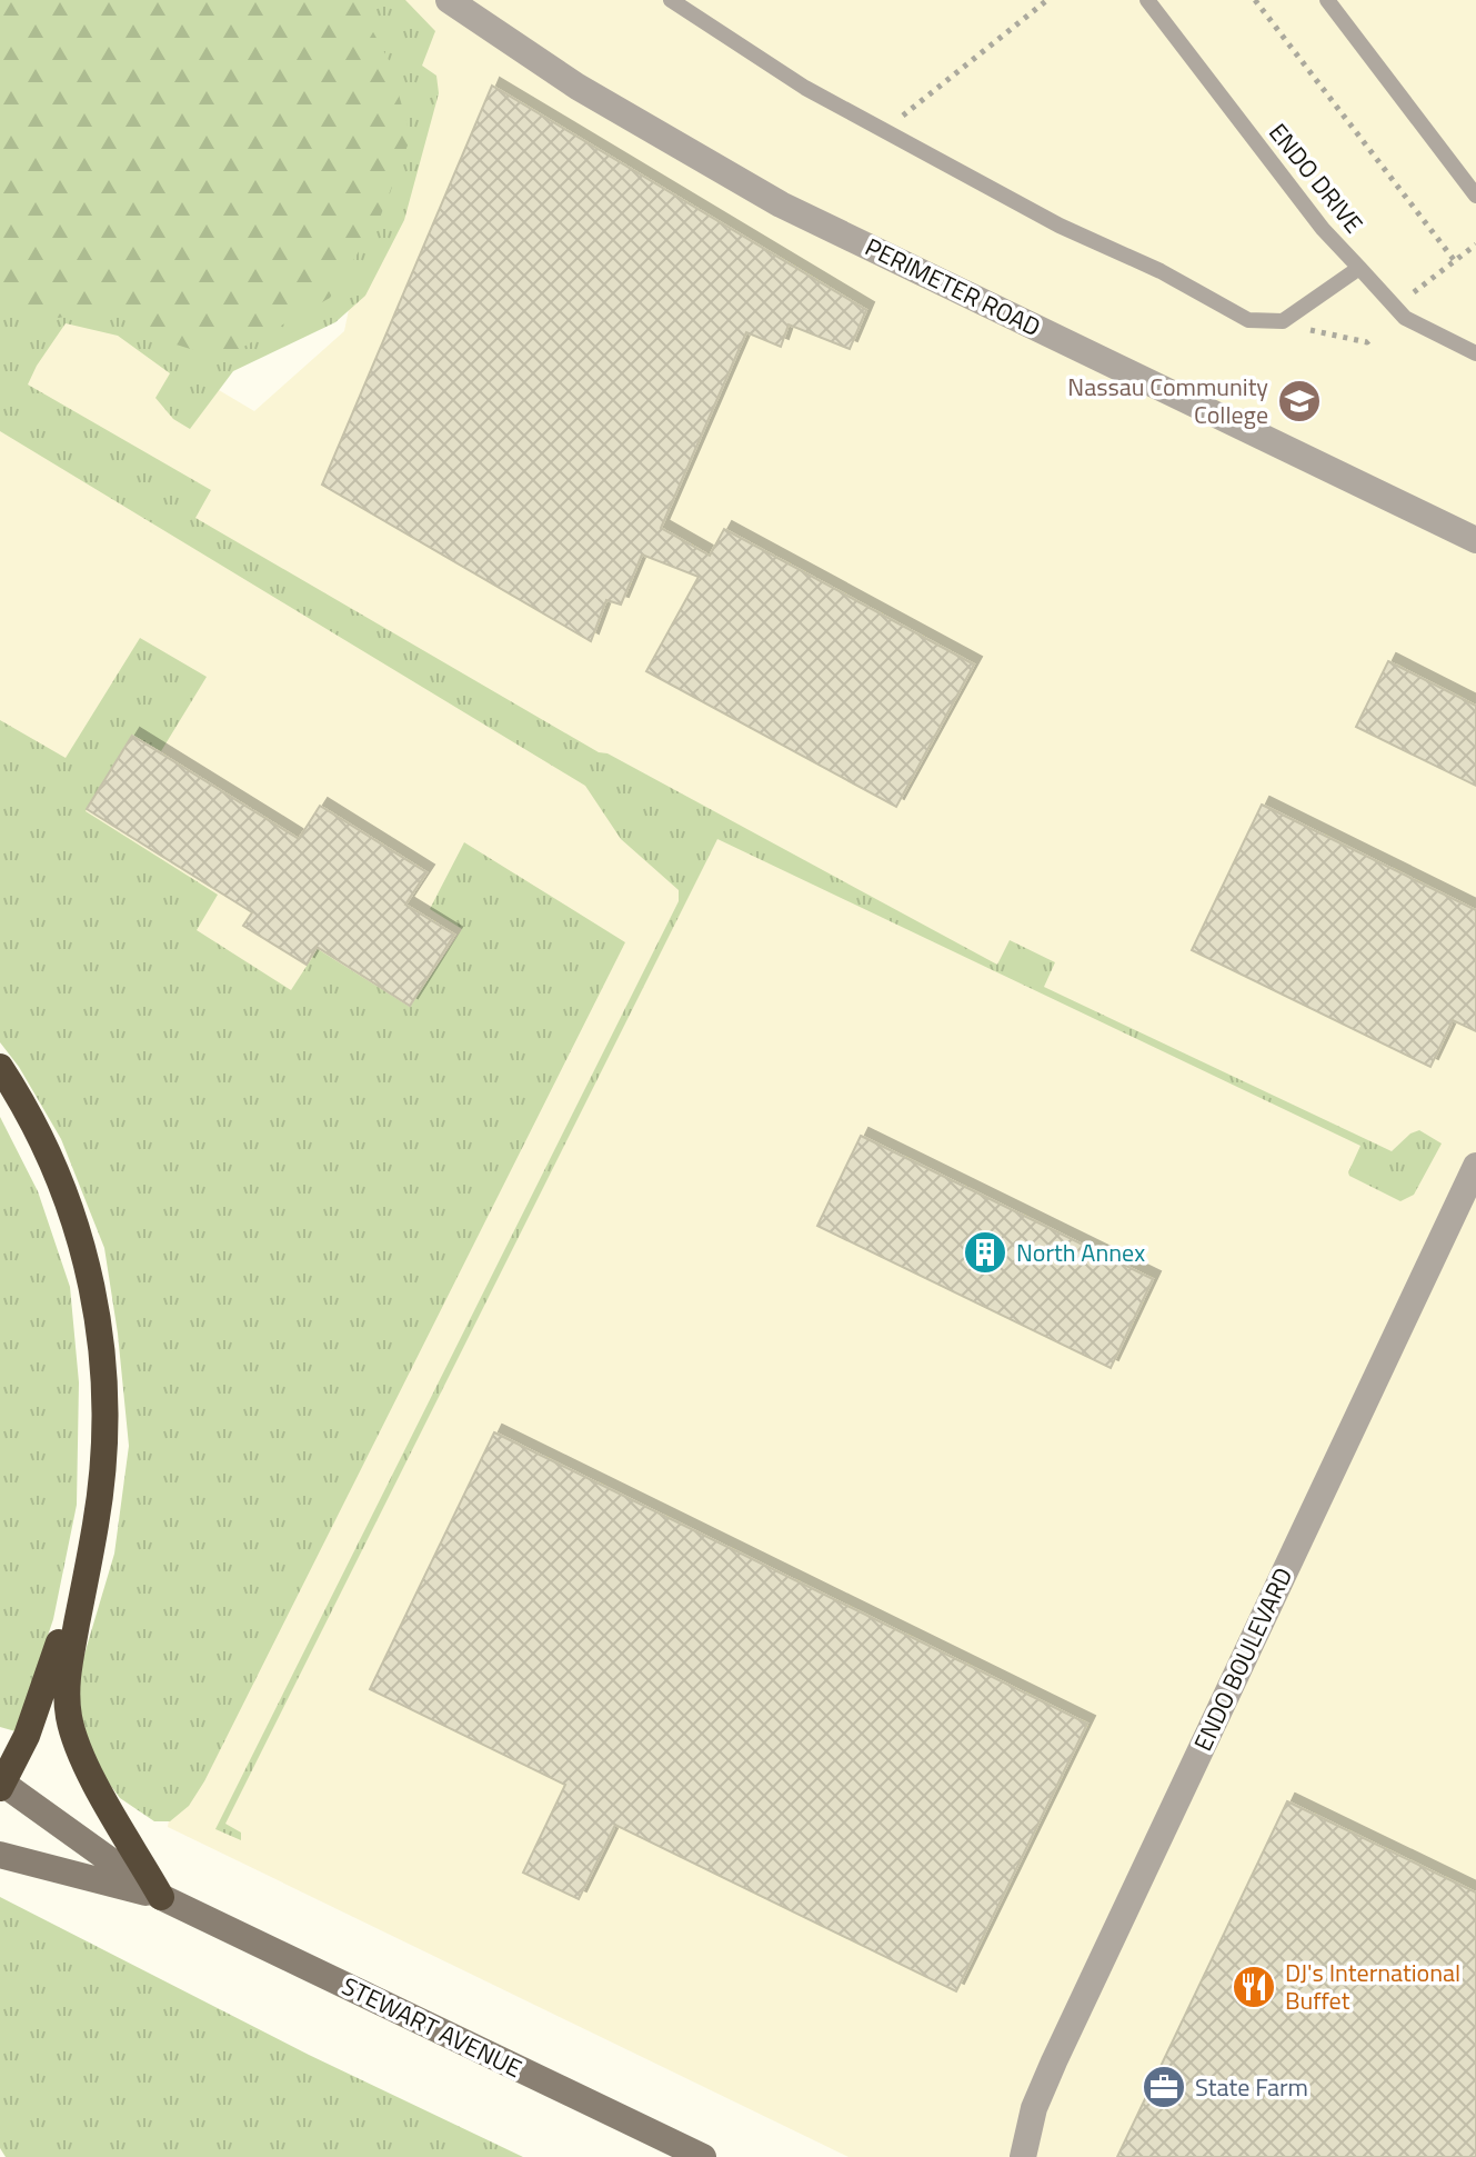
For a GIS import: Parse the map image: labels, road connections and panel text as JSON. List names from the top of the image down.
{
  "streets": {
    "main road": ["STEWART AVENUE"],
    "street": ["PERIMETER ROAD", "ENDO BOULEVARD"],
    "lane": ["ENDO DRIVE"]
  },
  "places": {
    "school or university": ["Nassau Community College"],
    "building": ["North Annex"],
    "restaurant": ["DJ's International Buffet"],
    "office": ["State Farm"]
  }
}
